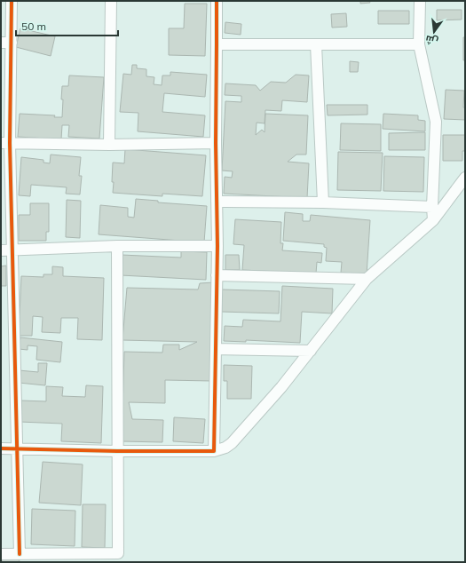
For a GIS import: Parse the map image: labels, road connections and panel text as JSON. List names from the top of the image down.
{
  "scale_bar": "50 m",
  "north": "bottom"
}
